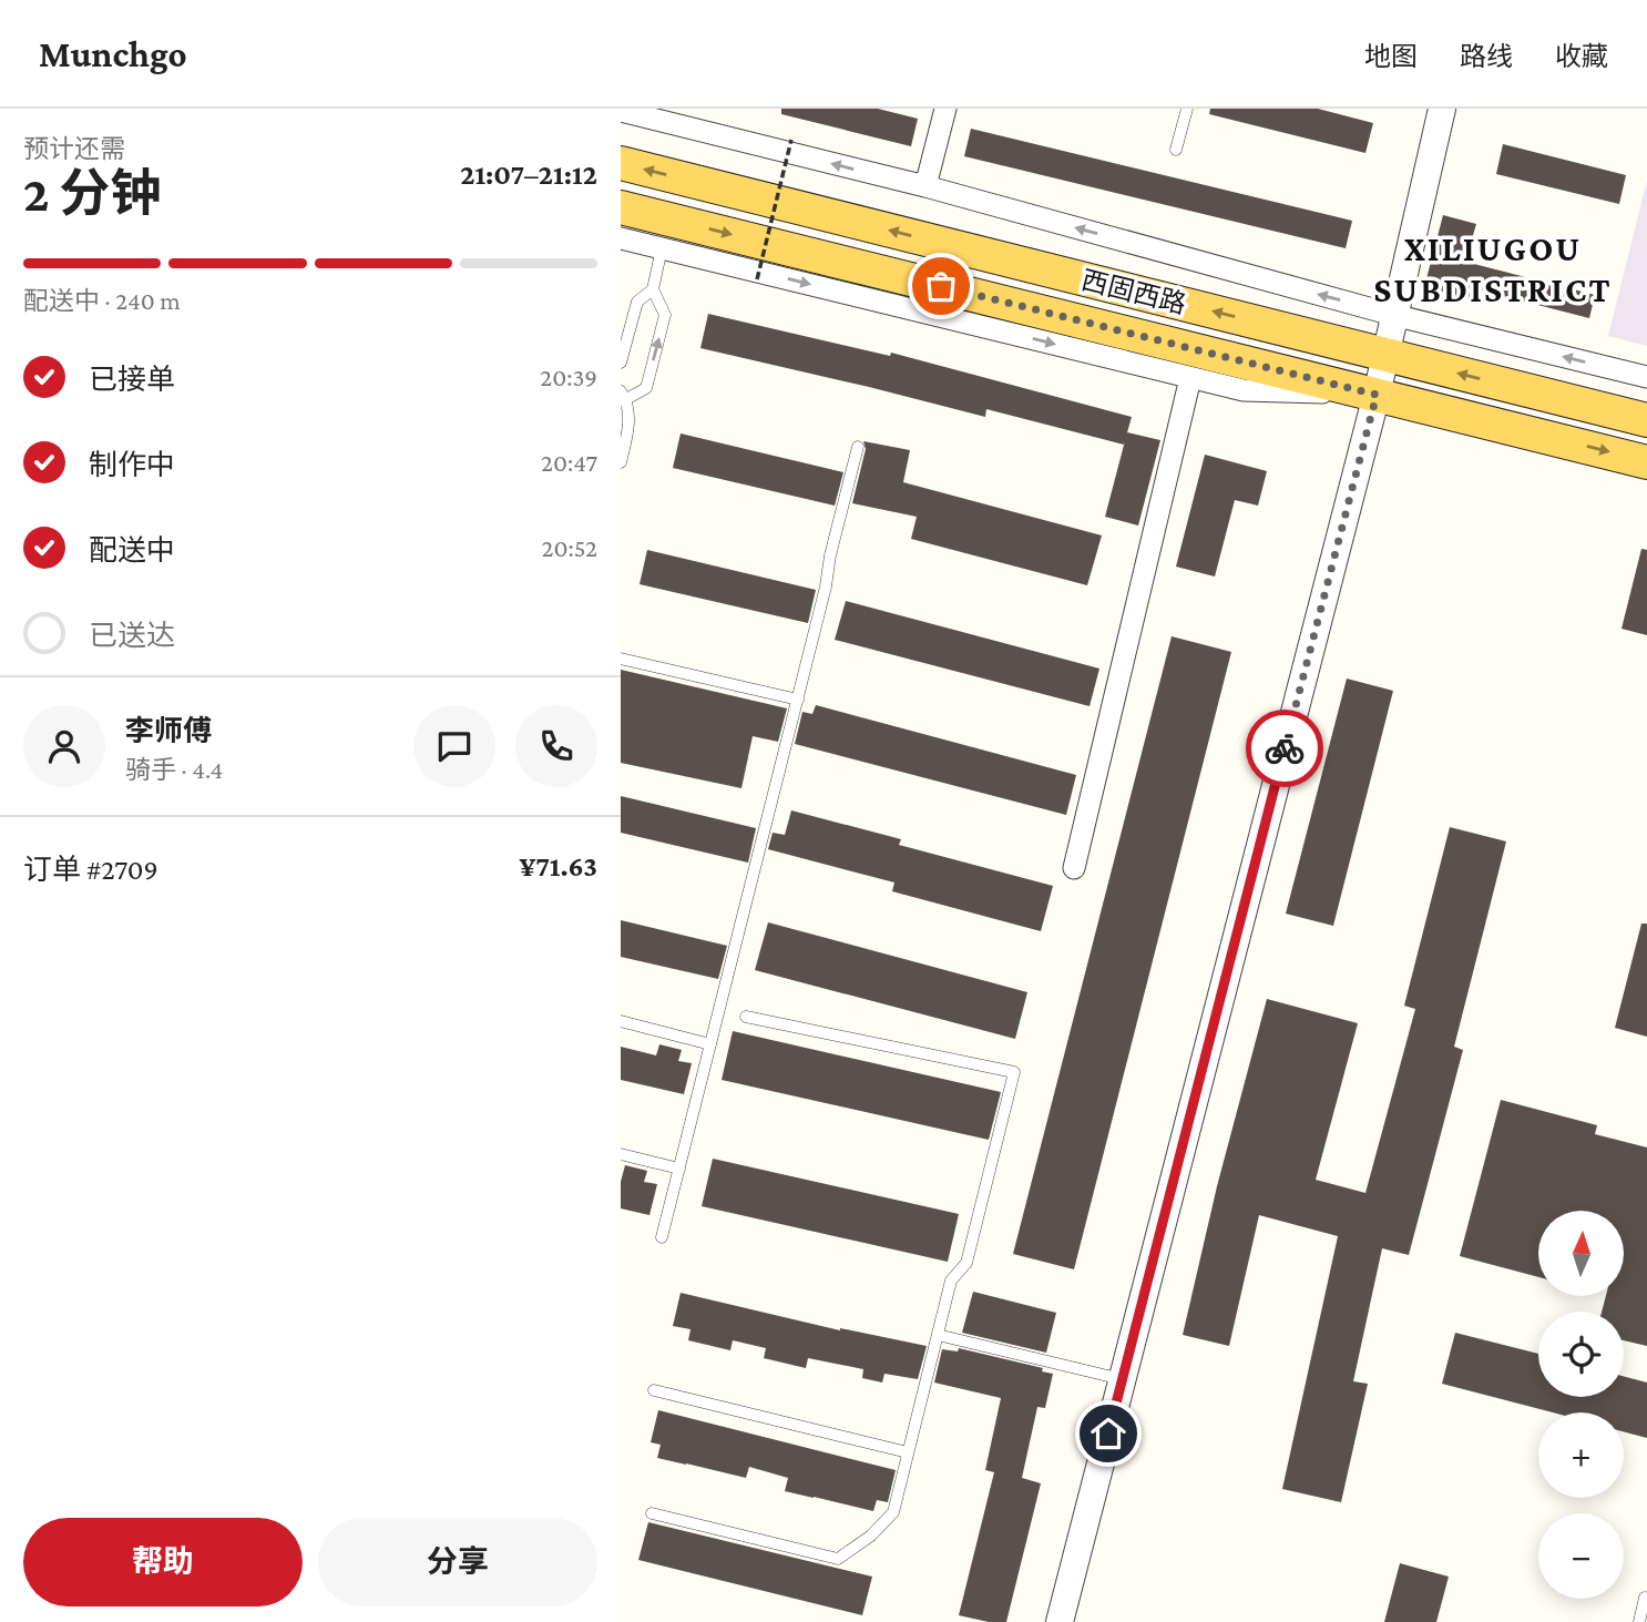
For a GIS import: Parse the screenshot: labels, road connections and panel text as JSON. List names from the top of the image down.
{
  "streets": {
    "main road": ["西固西路"]
  },
  "districts": ["XILIUGOU SUBDISTRICT"],
  "north": "top",
  "page": {
    "header": "Munchgo",
    "nav": ["地图", "路线", "收藏"],
    "heading": ["2 分钟", "预计还需", "21:07–21:12"],
    "panel": [
      "李师傅",
      "骑手 · 4.4",
      "订单 #2709",
      "¥71.63"
    ],
    "bar": "配送中 · 240 m",
    "list": [
      ["已接单", "20:39"],
      ["制作中", "20:47"],
      ["配送中", "20:52"],
      "已送达"
    ],
    "map_buttons": ["+", "−"],
    "buttons": ["帮助", "分享"]
  }
}
